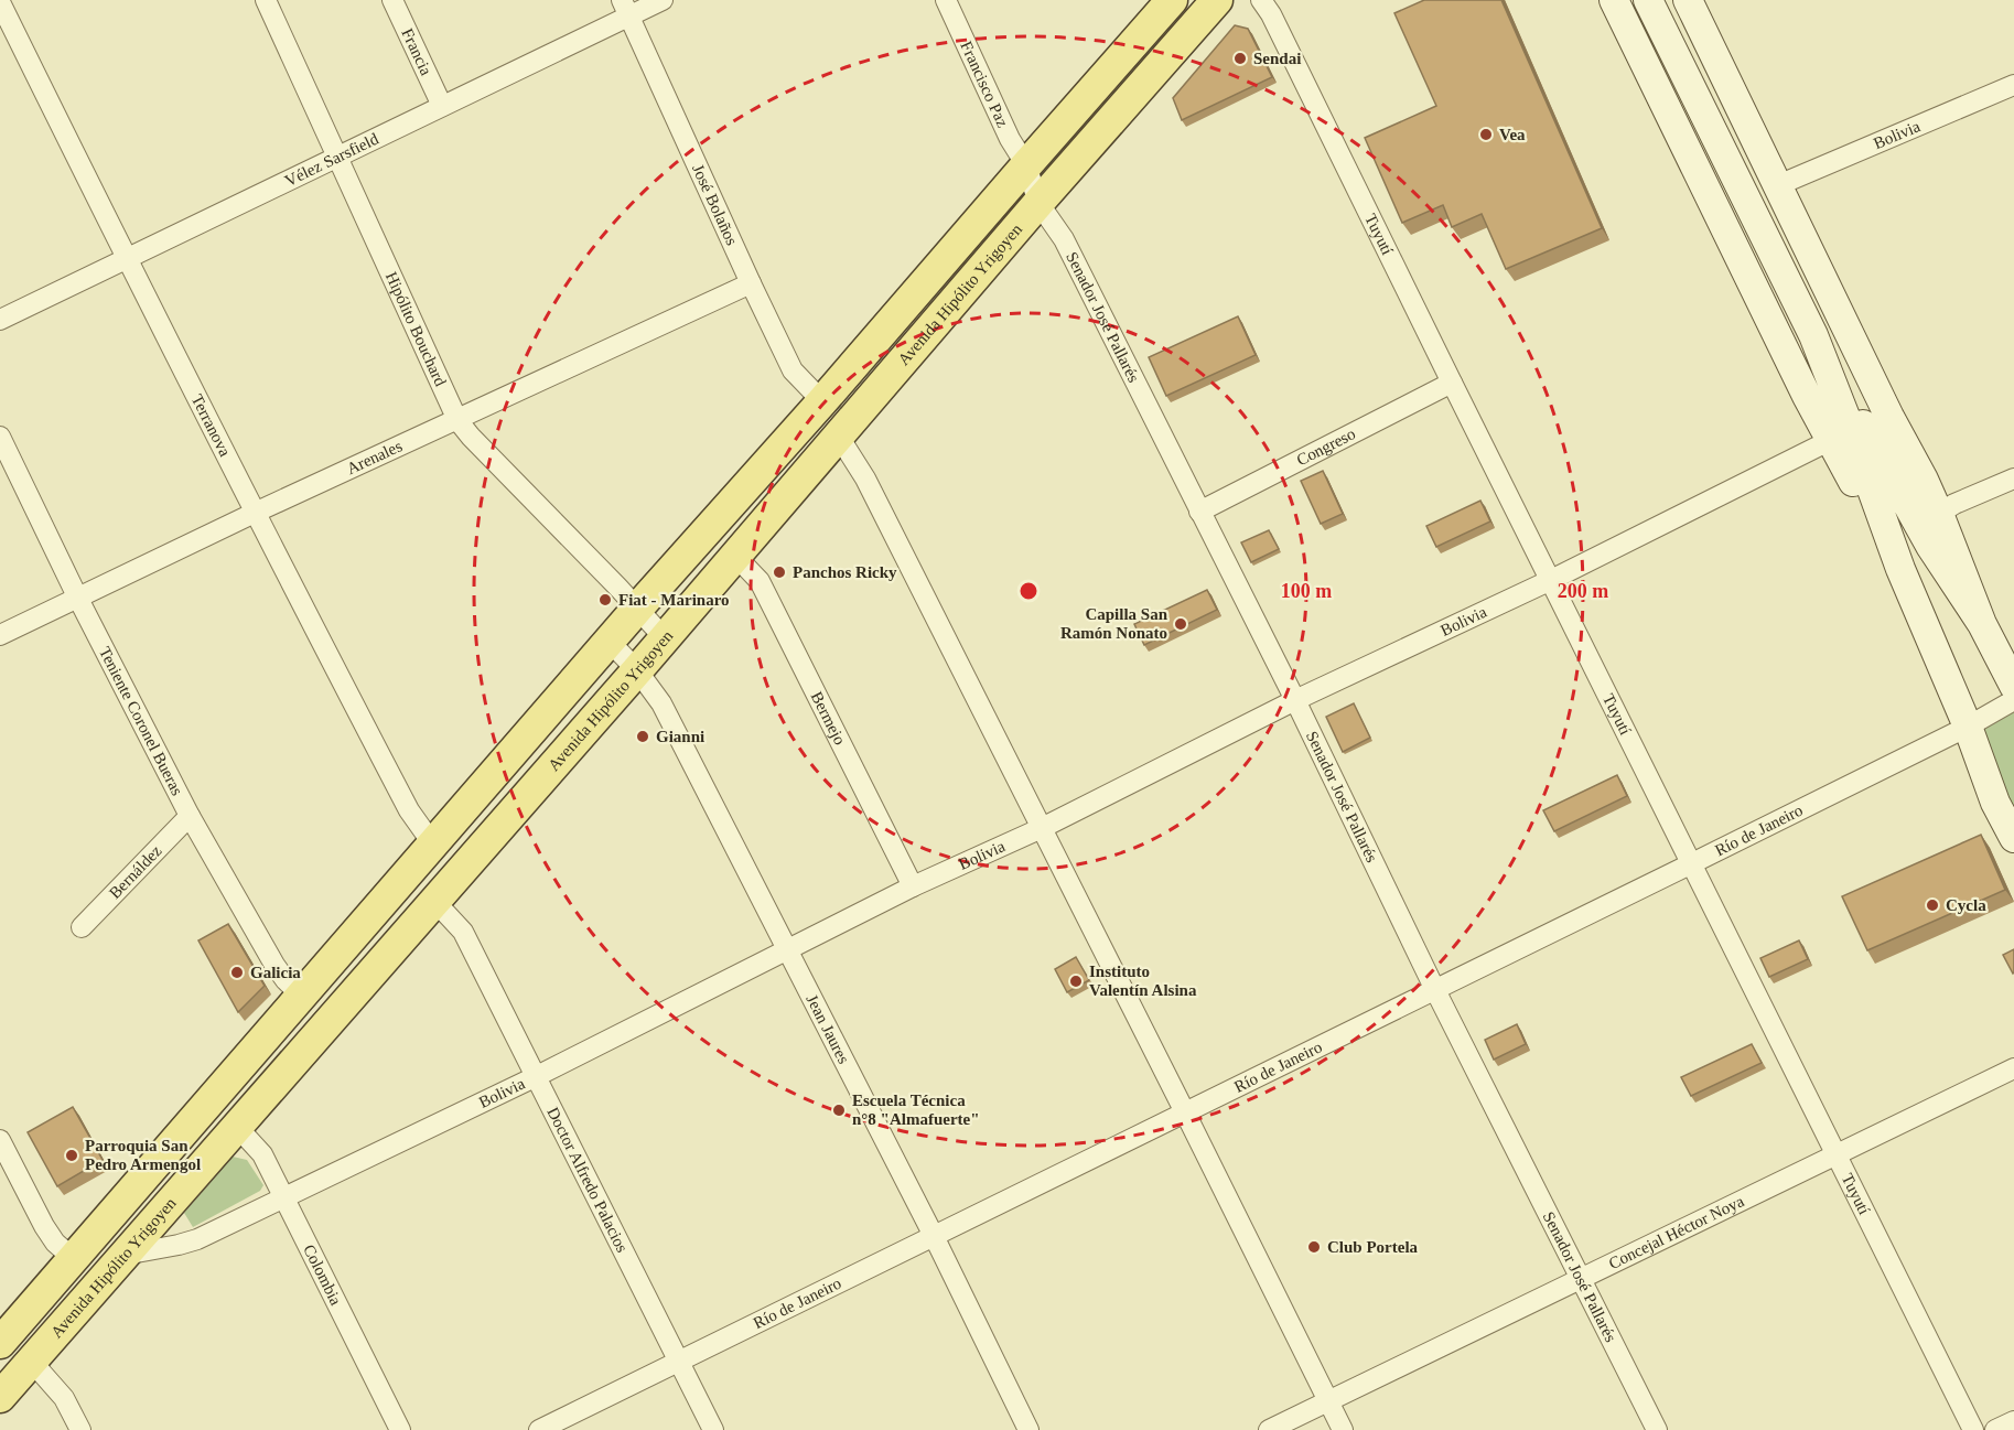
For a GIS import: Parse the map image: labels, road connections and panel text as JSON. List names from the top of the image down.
{
  "streets": {
    "main road": ["Avenida Hipólito Yrigoyen"],
    "street": [
      "Francia",
      "Francisco Paz",
      "Bolivia",
      "Vélez Sarsfield",
      "José Bolaños",
      "Tuyutí",
      "Senador José Pallarés",
      "Hipólito Bouchard",
      "Terranova",
      "Congreso",
      "Arenales",
      "Bermejo",
      "Teniente Coronel Bueras",
      "Río de Janeiro",
      "Bernáldez",
      "Jean Jaures",
      "Doctor Alfredo Palacios",
      "Concejal Héctor Noya",
      "Colombia"
    ]
  },
  "crossings": [
    ["Francia", "Vélez Sarsfield"],
    ["Francisco Paz", "Avenida Hipólito Yrigoyen"],
    ["Francisco Paz", "Senador José Pallarés"],
    ["Bolivia", "Tuyutí"],
    ["Bolivia", "Avenida Hipólito Yrigoyen"],
    ["Bolivia", "Senador José Pallarés"],
    ["Bolivia", "Bermejo"],
    ["Bolivia", "Jean Jaures"],
    ["Bolivia", "Doctor Alfredo Palacios"],
    ["Bolivia", "Colombia"],
    ["Vélez Sarsfield", "José Bolaños"],
    ["Vélez Sarsfield", "Hipólito Bouchard"],
    ["Vélez Sarsfield", "Terranova"],
    ["José Bolaños", "Avenida Hipólito Yrigoyen"],
    ["José Bolaños", "Arenales"],
    ["Tuyutí", "Congreso"],
    ["Tuyutí", "Río de Janeiro"],
    ["Tuyutí", "Concejal Héctor Noya"],
    ["Avenida Hipólito Yrigoyen", "Senador José Pallarés"],
    ["Avenida Hipólito Yrigoyen", "Hipólito Bouchard"],
    ["Avenida Hipólito Yrigoyen", "Terranova"],
    ["Avenida Hipólito Yrigoyen", "Bermejo"],
    ["Avenida Hipólito Yrigoyen", "Teniente Coronel Bueras"],
    ["Avenida Hipólito Yrigoyen", "Jean Jaures"],
    ["Avenida Hipólito Yrigoyen", "Doctor Alfredo Palacios"],
    ["Avenida Hipólito Yrigoyen", "Colombia"],
    ["Senador José Pallarés", "Congreso"],
    ["Senador José Pallarés", "Río de Janeiro"],
    ["Senador José Pallarés", "Concejal Héctor Noya"],
    ["Hipólito Bouchard", "Arenales"],
    ["Terranova", "Arenales"],
    ["Arenales", "Teniente Coronel Bueras"],
    ["Teniente Coronel Bueras", "Bernáldez"],
    ["Río de Janeiro", "Jean Jaures"],
    ["Río de Janeiro", "Doctor Alfredo Palacios"]
  ],
  "places": [
    "Sendai",
    "Vea",
    "Panchos Ricky",
    "Fiat - Marinaro",
    "Capilla San Ramón Nonato",
    "Gianni",
    "Cycla",
    "Galicia",
    "Instituto Valentín Alsina",
    "Escuela Técnica n°8 \"Almafuerte\"",
    "Parroquia San Pedro Armengol",
    "Club Portela"
  ],
  "rings": ["100 m", "200 m"]
}
